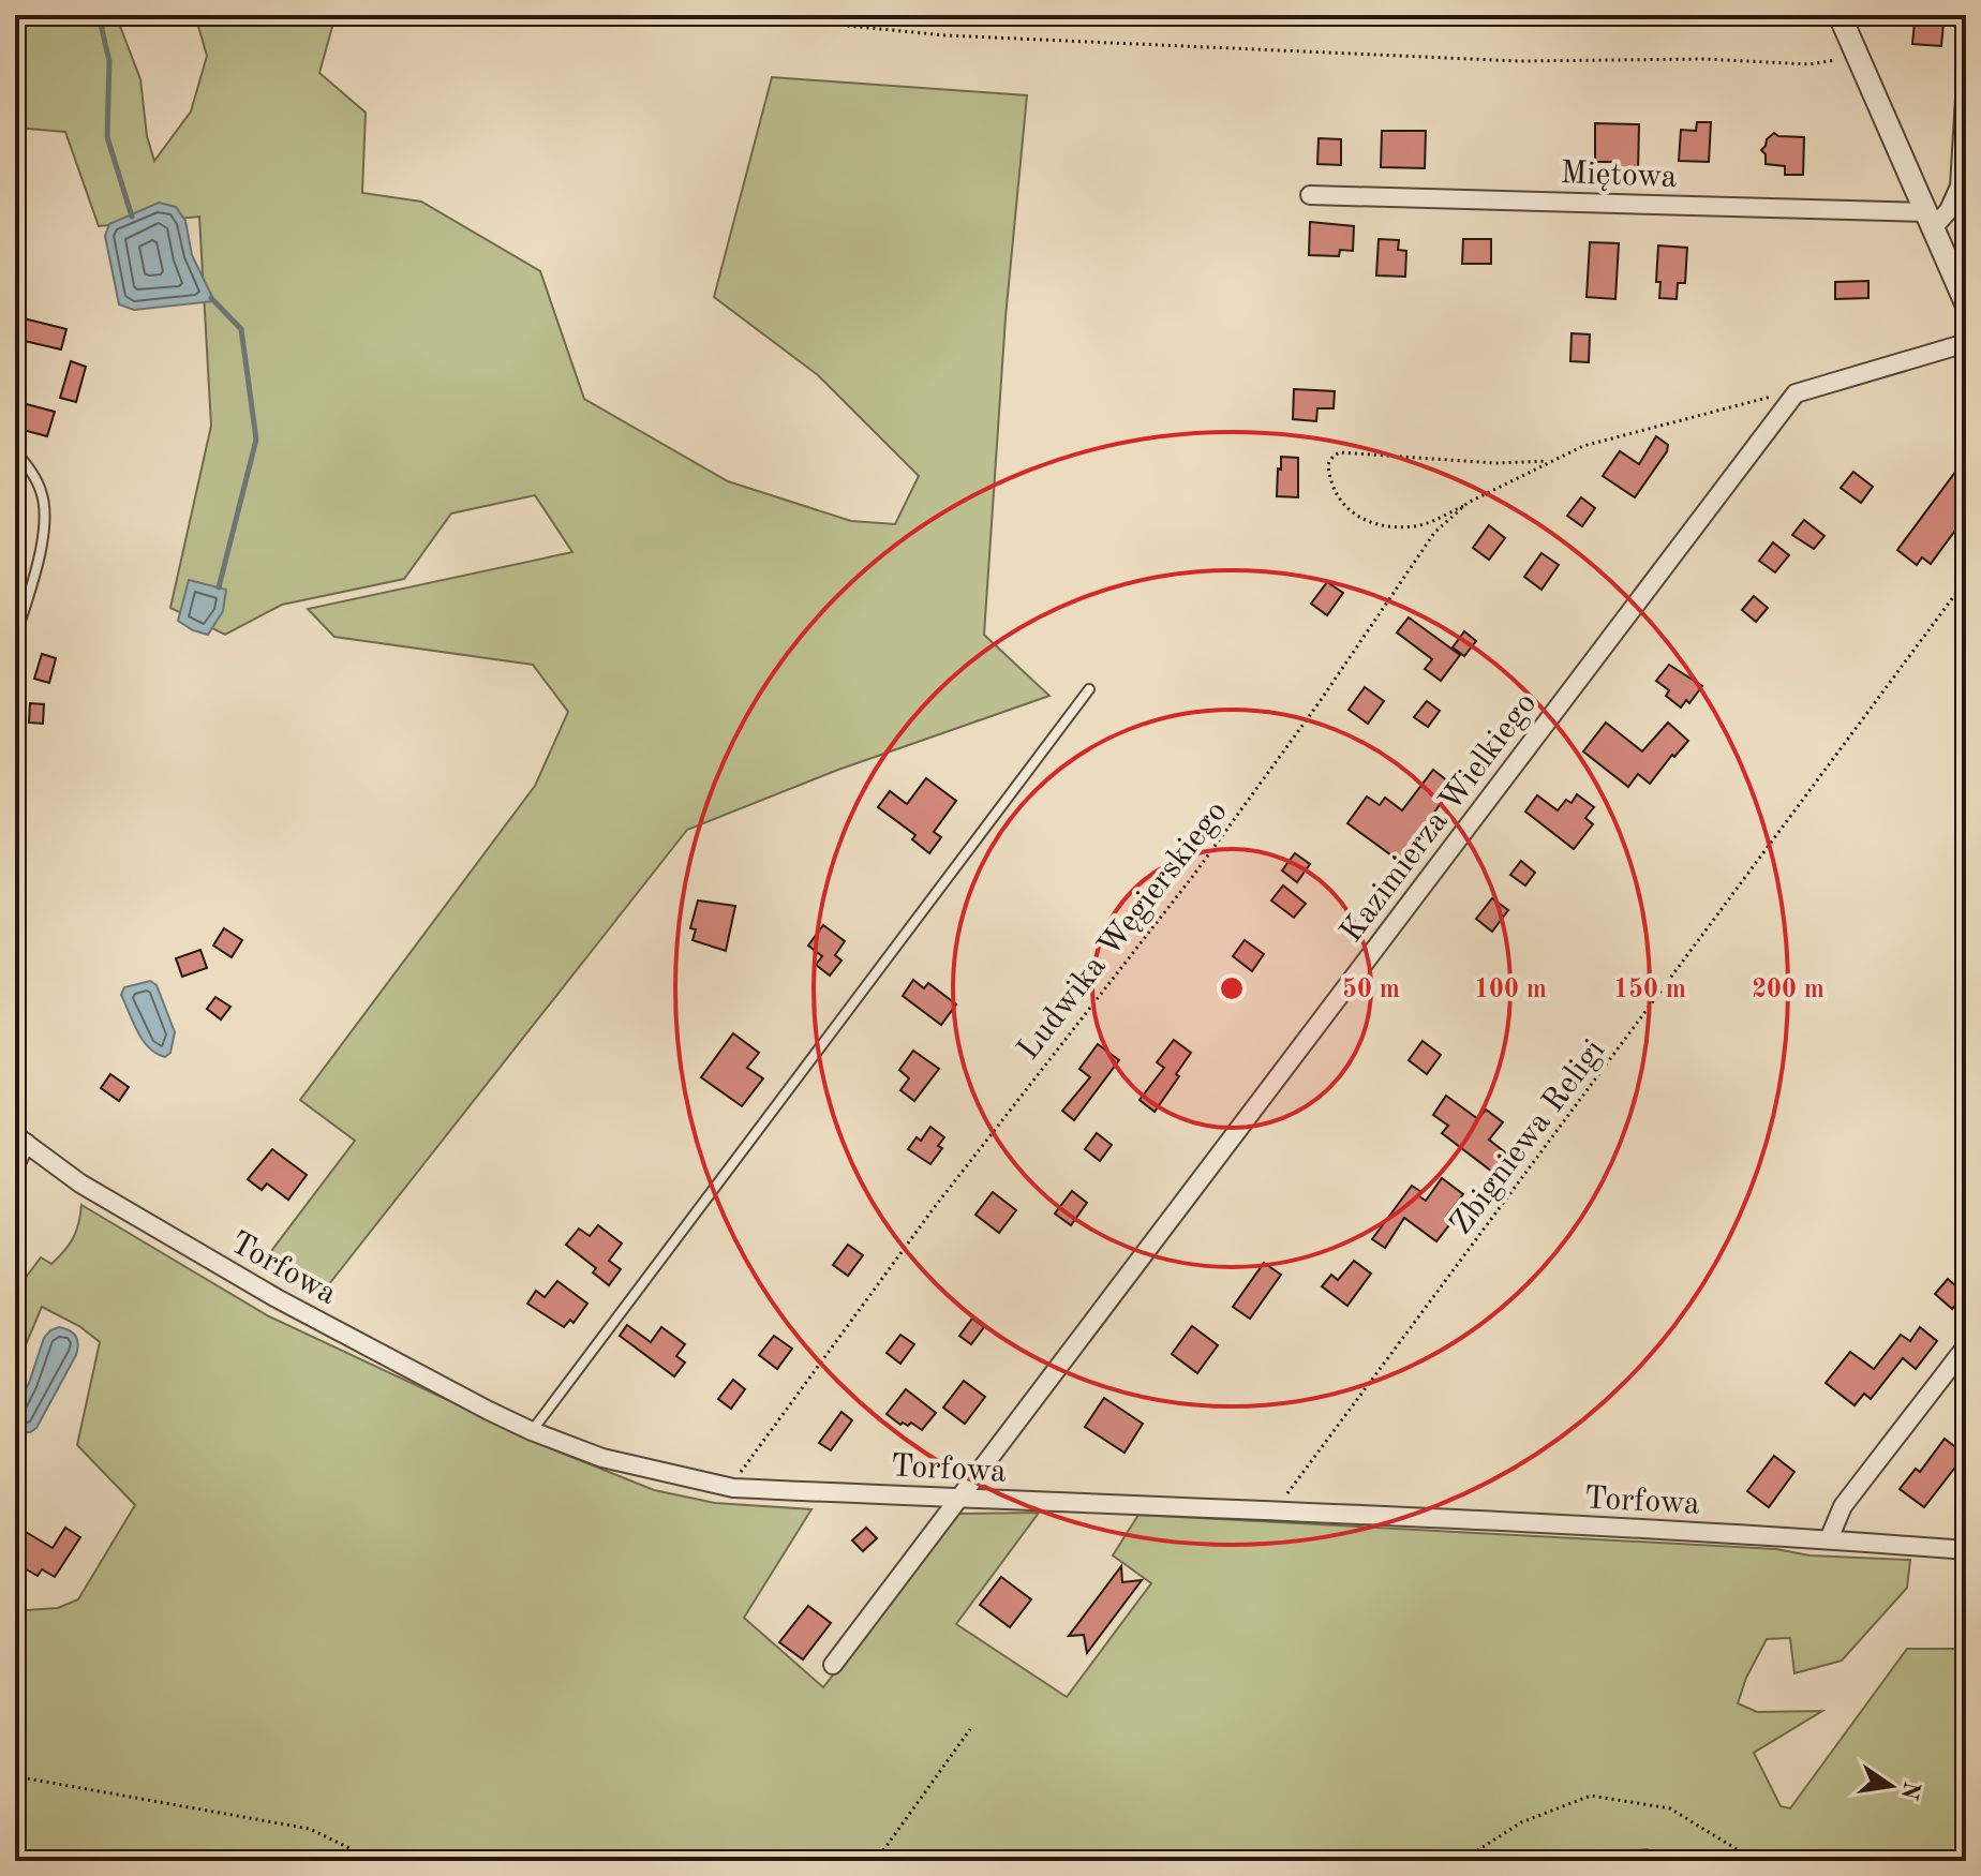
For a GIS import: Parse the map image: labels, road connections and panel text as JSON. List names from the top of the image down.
{
  "streets": {
    "street": ["Miętowa", "Kazimierza Wielkiego", "Torfowa"],
    "path": ["Ludwika Węgierskiego", "Zbigniewa Religi"]
  },
  "crossings": [
    ["Kazimierza Wielkiego", "Ludwika Węgierskiego"],
    ["Kazimierza Wielkiego", "Torfowa"],
    ["Ludwika Węgierskiego", "Torfowa"],
    ["Zbigniewa Religi", "Torfowa"]
  ],
  "north": "right",
  "rings": [
    "50 m",
    "100 m",
    "150 m",
    "200 m"
  ]
}
